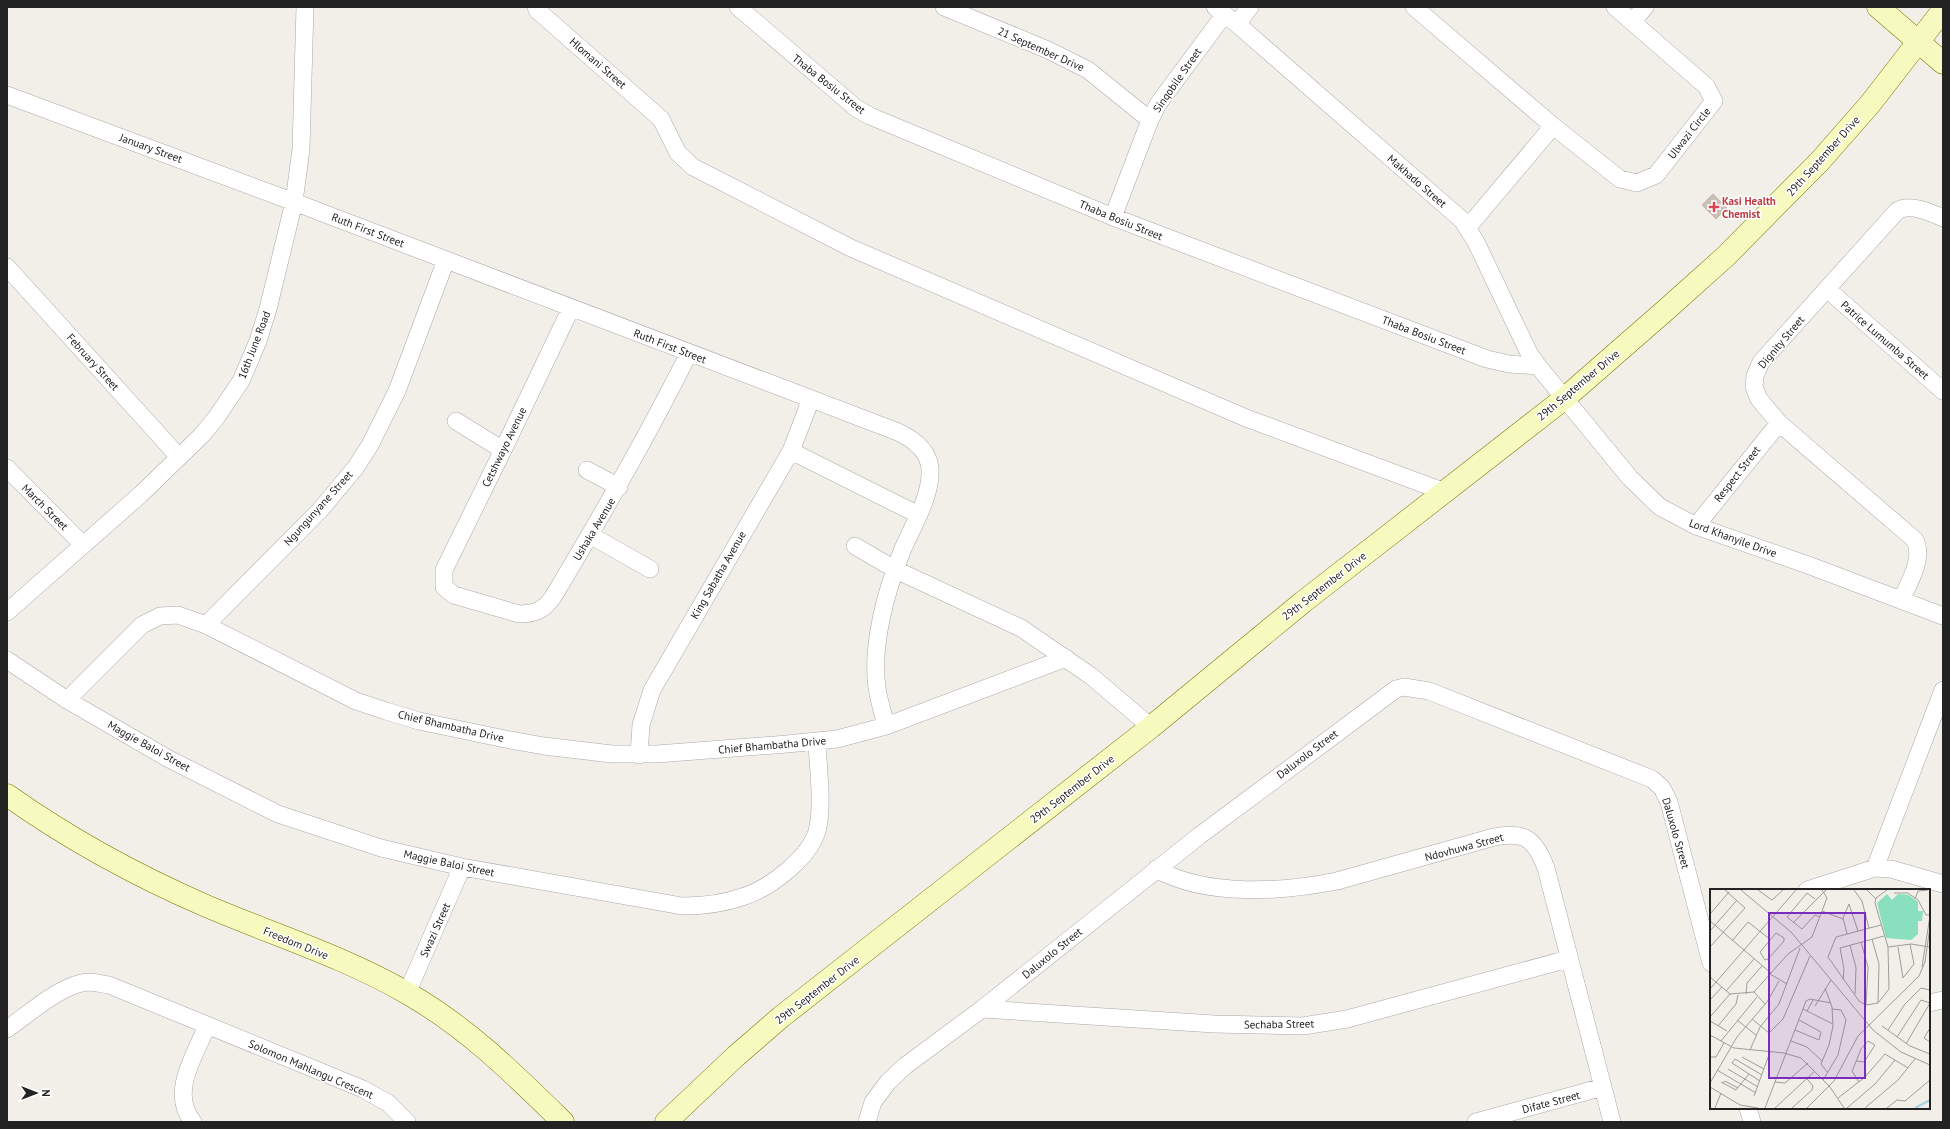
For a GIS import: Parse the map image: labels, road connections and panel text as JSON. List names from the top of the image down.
{
  "streets": {
    "street": [
      "21 September Drive",
      "Hlomani Street",
      "Sinqobile Street",
      "Thaba Bosiu Street",
      "Ulwazi Circle",
      "January Street",
      "29th September Drive",
      "Makhado Street",
      "Ruth First Street",
      "Patrice Lumumba Street",
      "Dignity Street",
      "16th June Road",
      "February Street",
      "Cetshwayo Avenue",
      "Respect Street",
      "March Street",
      "Ngungunyane Street",
      "Ushaka Avenue",
      "Lord Khanyile Drive",
      "King Sabatha Avenue",
      "Chief Bhambatha Drive",
      "Maggie Baloi Street",
      "Daluxolo Street",
      "Ndovhuwa Street",
      "Swazi Street",
      "Freedom Drive",
      "Sechaba Street",
      "Solomon Mahlangu Crescent",
      "Difate Street"
    ]
  },
  "crossings": [
    ["21 September Drive", "Sinqobile Street"],
    ["Hlomani Street", "29th September Drive"],
    ["Sinqobile Street", "Thaba Bosiu Street"],
    ["Sinqobile Street", "Makhado Street"],
    ["Thaba Bosiu Street", "Makhado Street"],
    ["January Street", "Ruth First Street"],
    ["January Street", "16th June Road"],
    ["29th September Drive", "Makhado Street"],
    ["29th September Drive", "Lord Khanyile Drive"],
    ["Makhado Street", "Lord Khanyile Drive"],
    ["Ruth First Street", "16th June Road"],
    ["Ruth First Street", "Cetshwayo Avenue"],
    ["Ruth First Street", "Ngungunyane Street"],
    ["Ruth First Street", "Ushaka Avenue"],
    ["Ruth First Street", "King Sabatha Avenue"],
    ["Patrice Lumumba Street", "Dignity Street"],
    ["Dignity Street", "Respect Street"],
    ["Dignity Street", "Lord Khanyile Drive"],
    ["16th June Road", "February Street"],
    ["16th June Road", "March Street"],
    ["Cetshwayo Avenue", "Ushaka Avenue"],
    ["Respect Street", "Lord Khanyile Drive"],
    ["Ngungunyane Street", "Chief Bhambatha Drive"],
    ["King Sabatha Avenue", "Chief Bhambatha Drive"],
    ["Chief Bhambatha Drive", "Maggie Baloi Street"],
    ["Maggie Baloi Street", "Swazi Street"],
    ["Daluxolo Street", "Ndovhuwa Street"],
    ["Daluxolo Street", "Sechaba Street"],
    ["Ndovhuwa Street", "Sechaba Street"],
    ["Ndovhuwa Street", "Difate Street"],
    ["Swazi Street", "Freedom Drive"]
  ],
  "places": {
    "health": ["Kasi Health Chemist"]
  },
  "north": "right"
}
